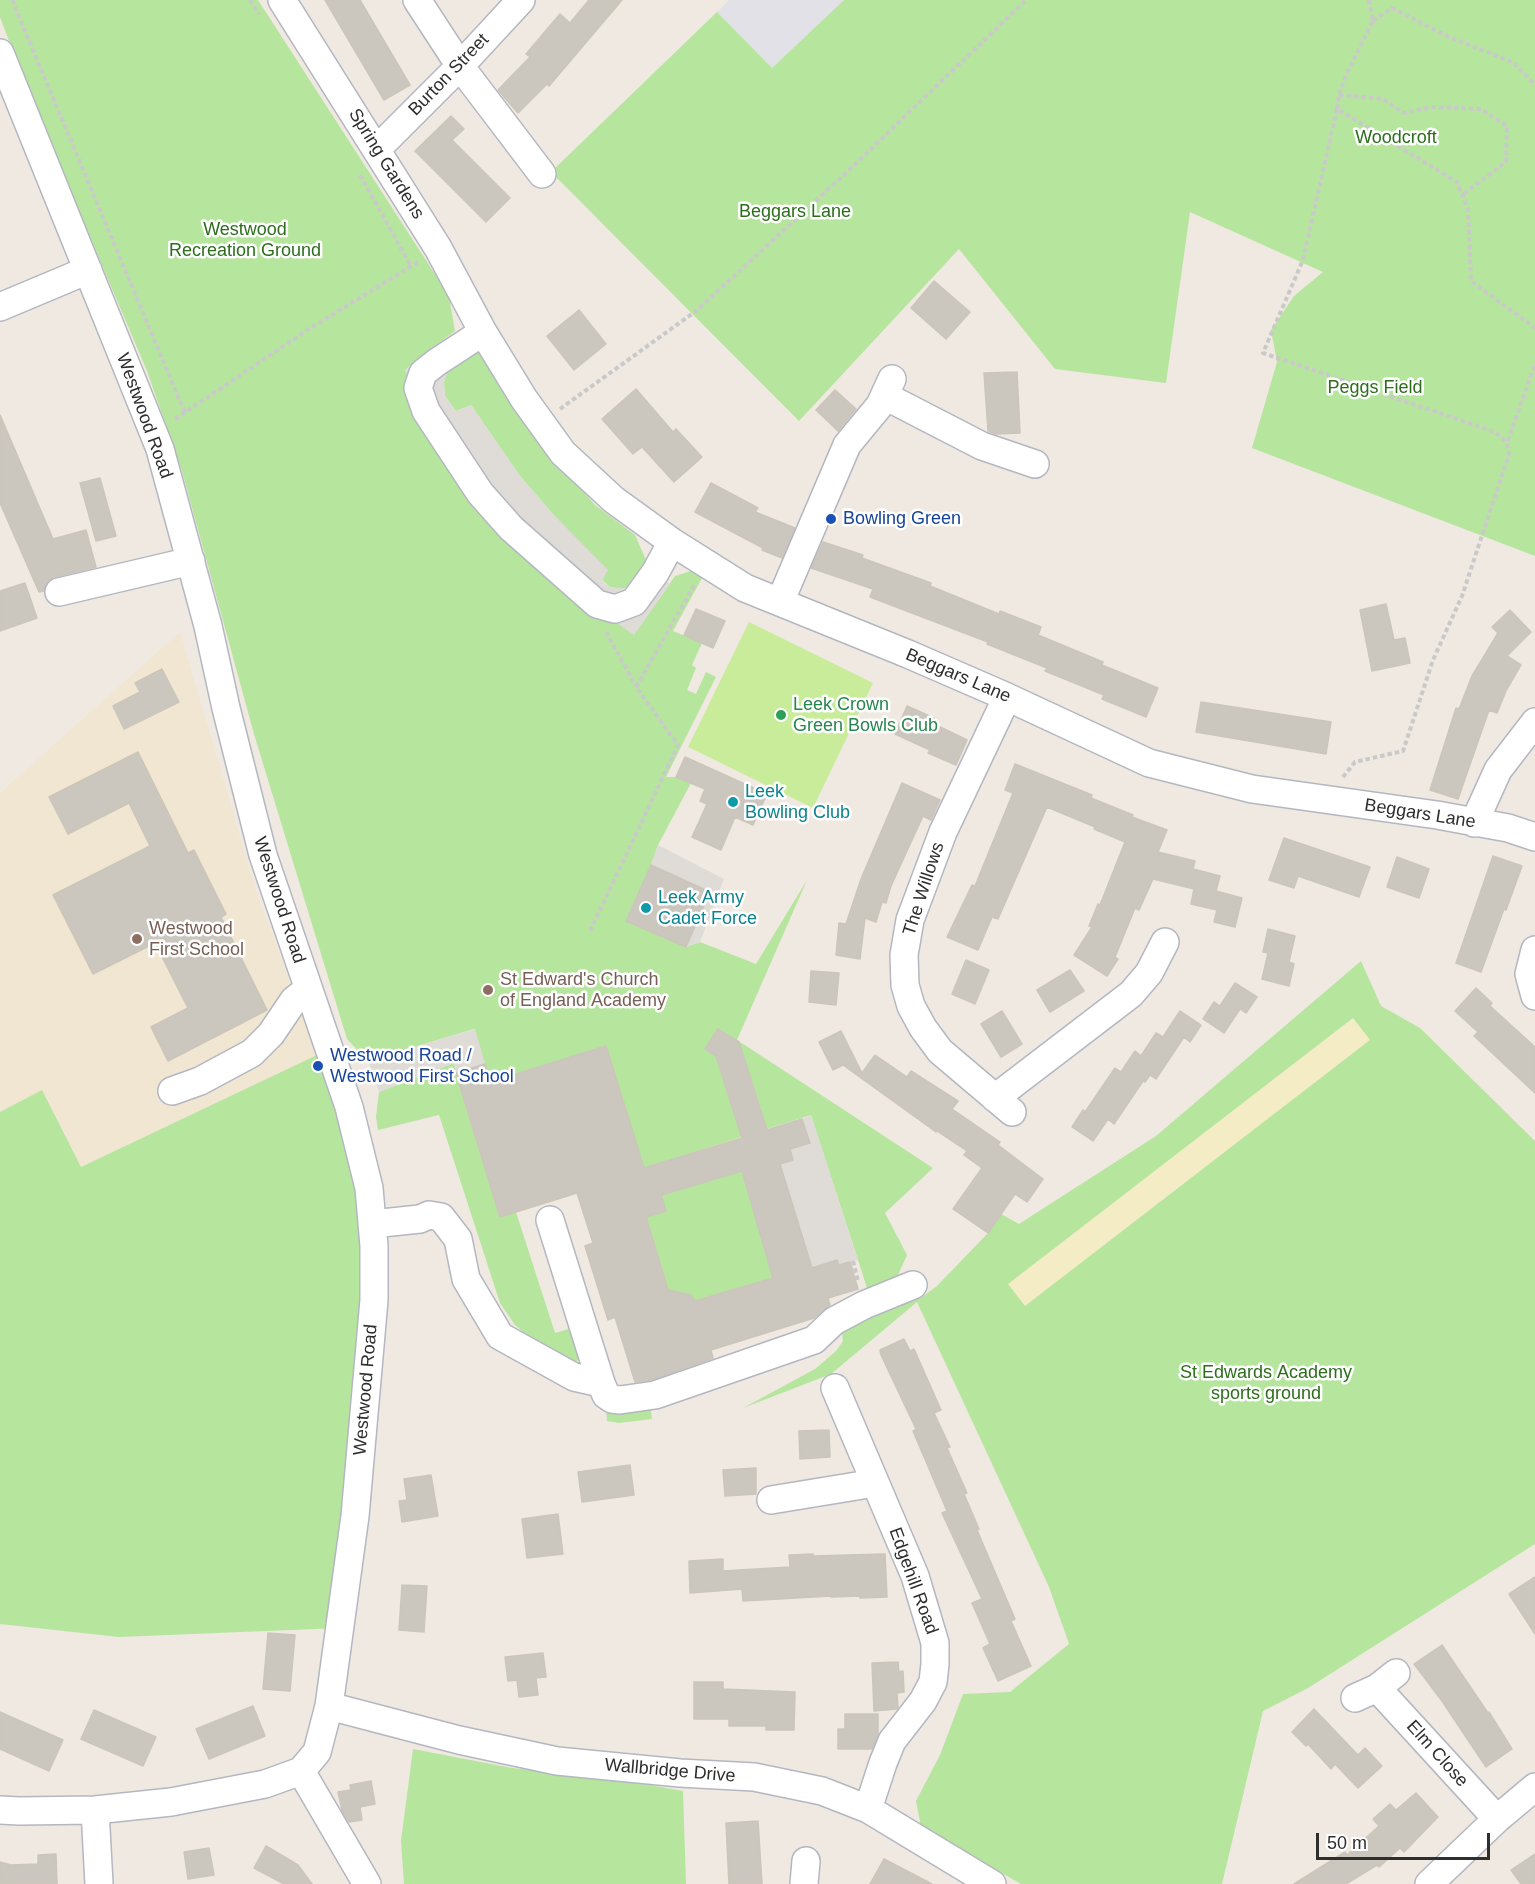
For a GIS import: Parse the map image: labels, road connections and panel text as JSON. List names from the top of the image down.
{
  "streets": {
    "street": [
      "Burton Street",
      "Spring Gardens",
      "Westwood Road",
      "Beggars Lane",
      "The Willows",
      "Edgehill Road",
      "Elm Close",
      "Wallbridge Drive"
    ]
  },
  "crossings": [
    ["Burton Street", "Spring Gardens"],
    ["Spring Gardens", "Beggars Lane"],
    ["Westwood Road", "Wallbridge Drive"],
    ["Beggars Lane", "The Willows"],
    ["Edgehill Road", "Wallbridge Drive"]
  ],
  "parks": [
    "Woodcroft",
    "Beggars Lane",
    "Westwood Recreation Ground",
    "Peggs Field",
    "St Edwards Academy sports ground"
  ],
  "places": [
    "Bowling Green",
    "Leek Crown Green Bowls Club",
    "Leek Bowling Club",
    "Leek Army Cadet Force",
    "Westwood First School",
    "St Edward's Church of England Academy",
    "Westwood Road / Westwood First School"
  ],
  "scale_bar": "50 m"
}
